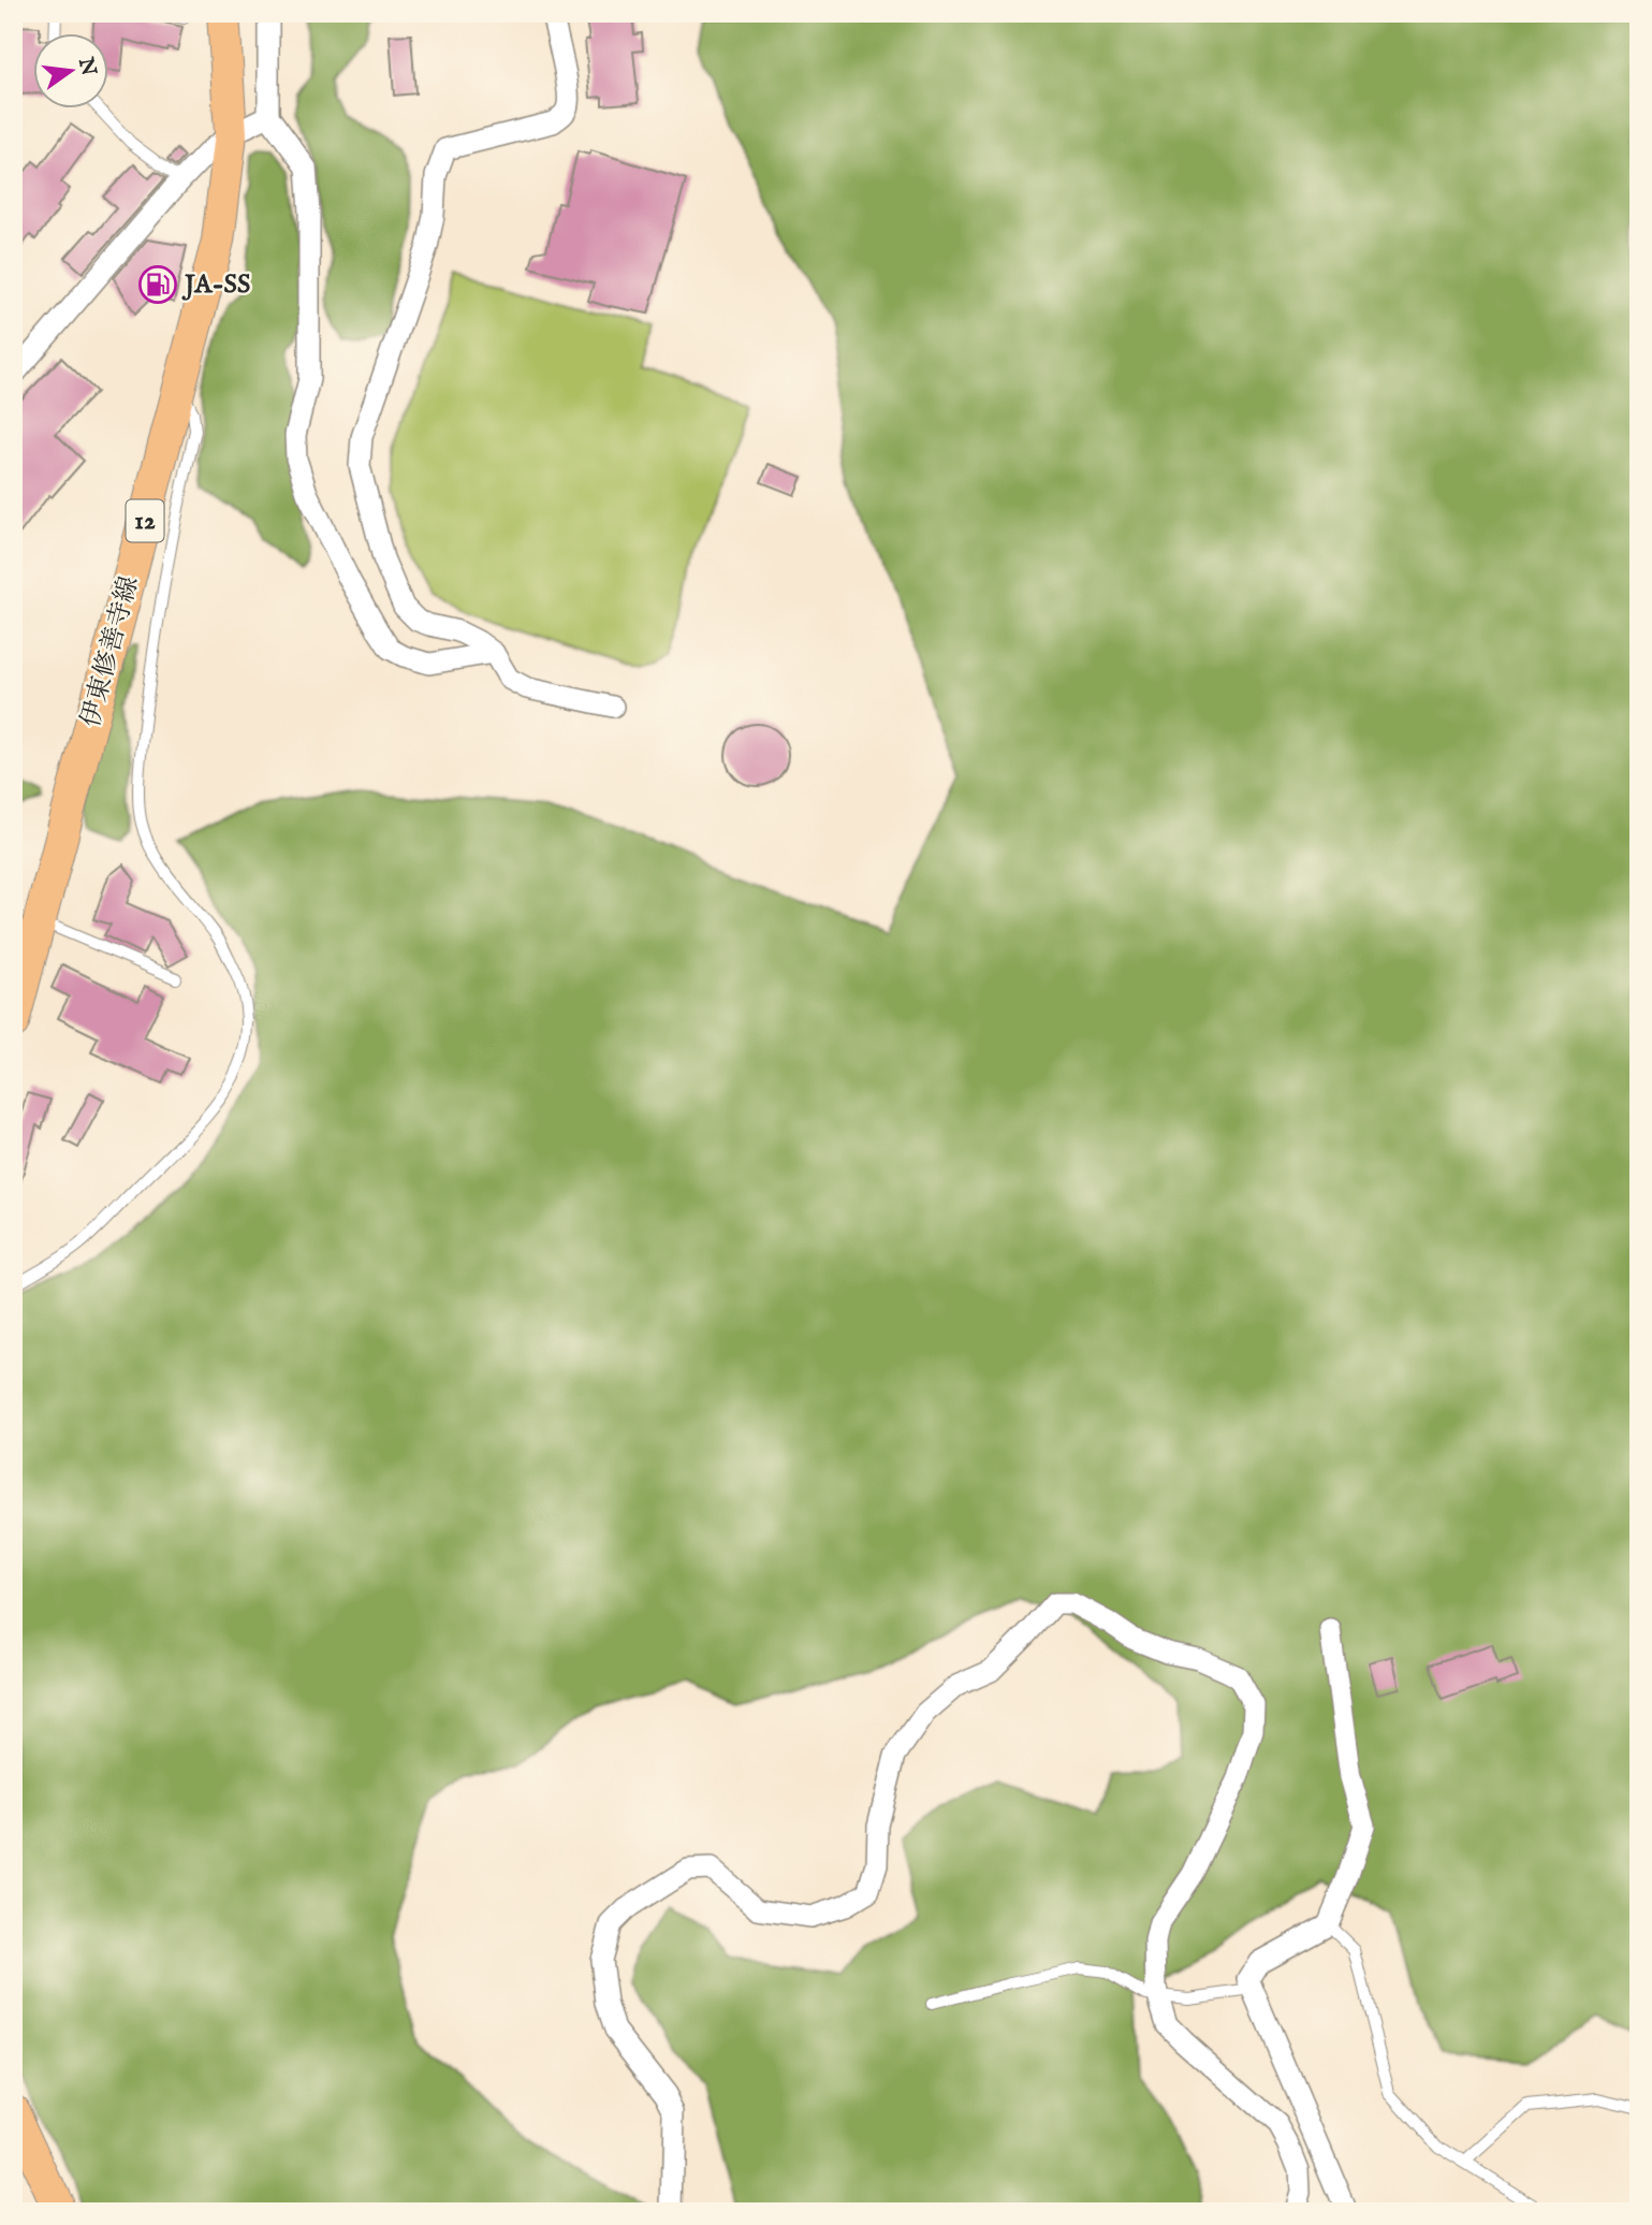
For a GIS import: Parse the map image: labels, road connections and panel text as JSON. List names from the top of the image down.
{
  "streets": {
    "main road": ["12", "伊東修善寺線"]
  },
  "places": {
    "fuel station": ["JA-SS"]
  },
  "north": "right"
}
